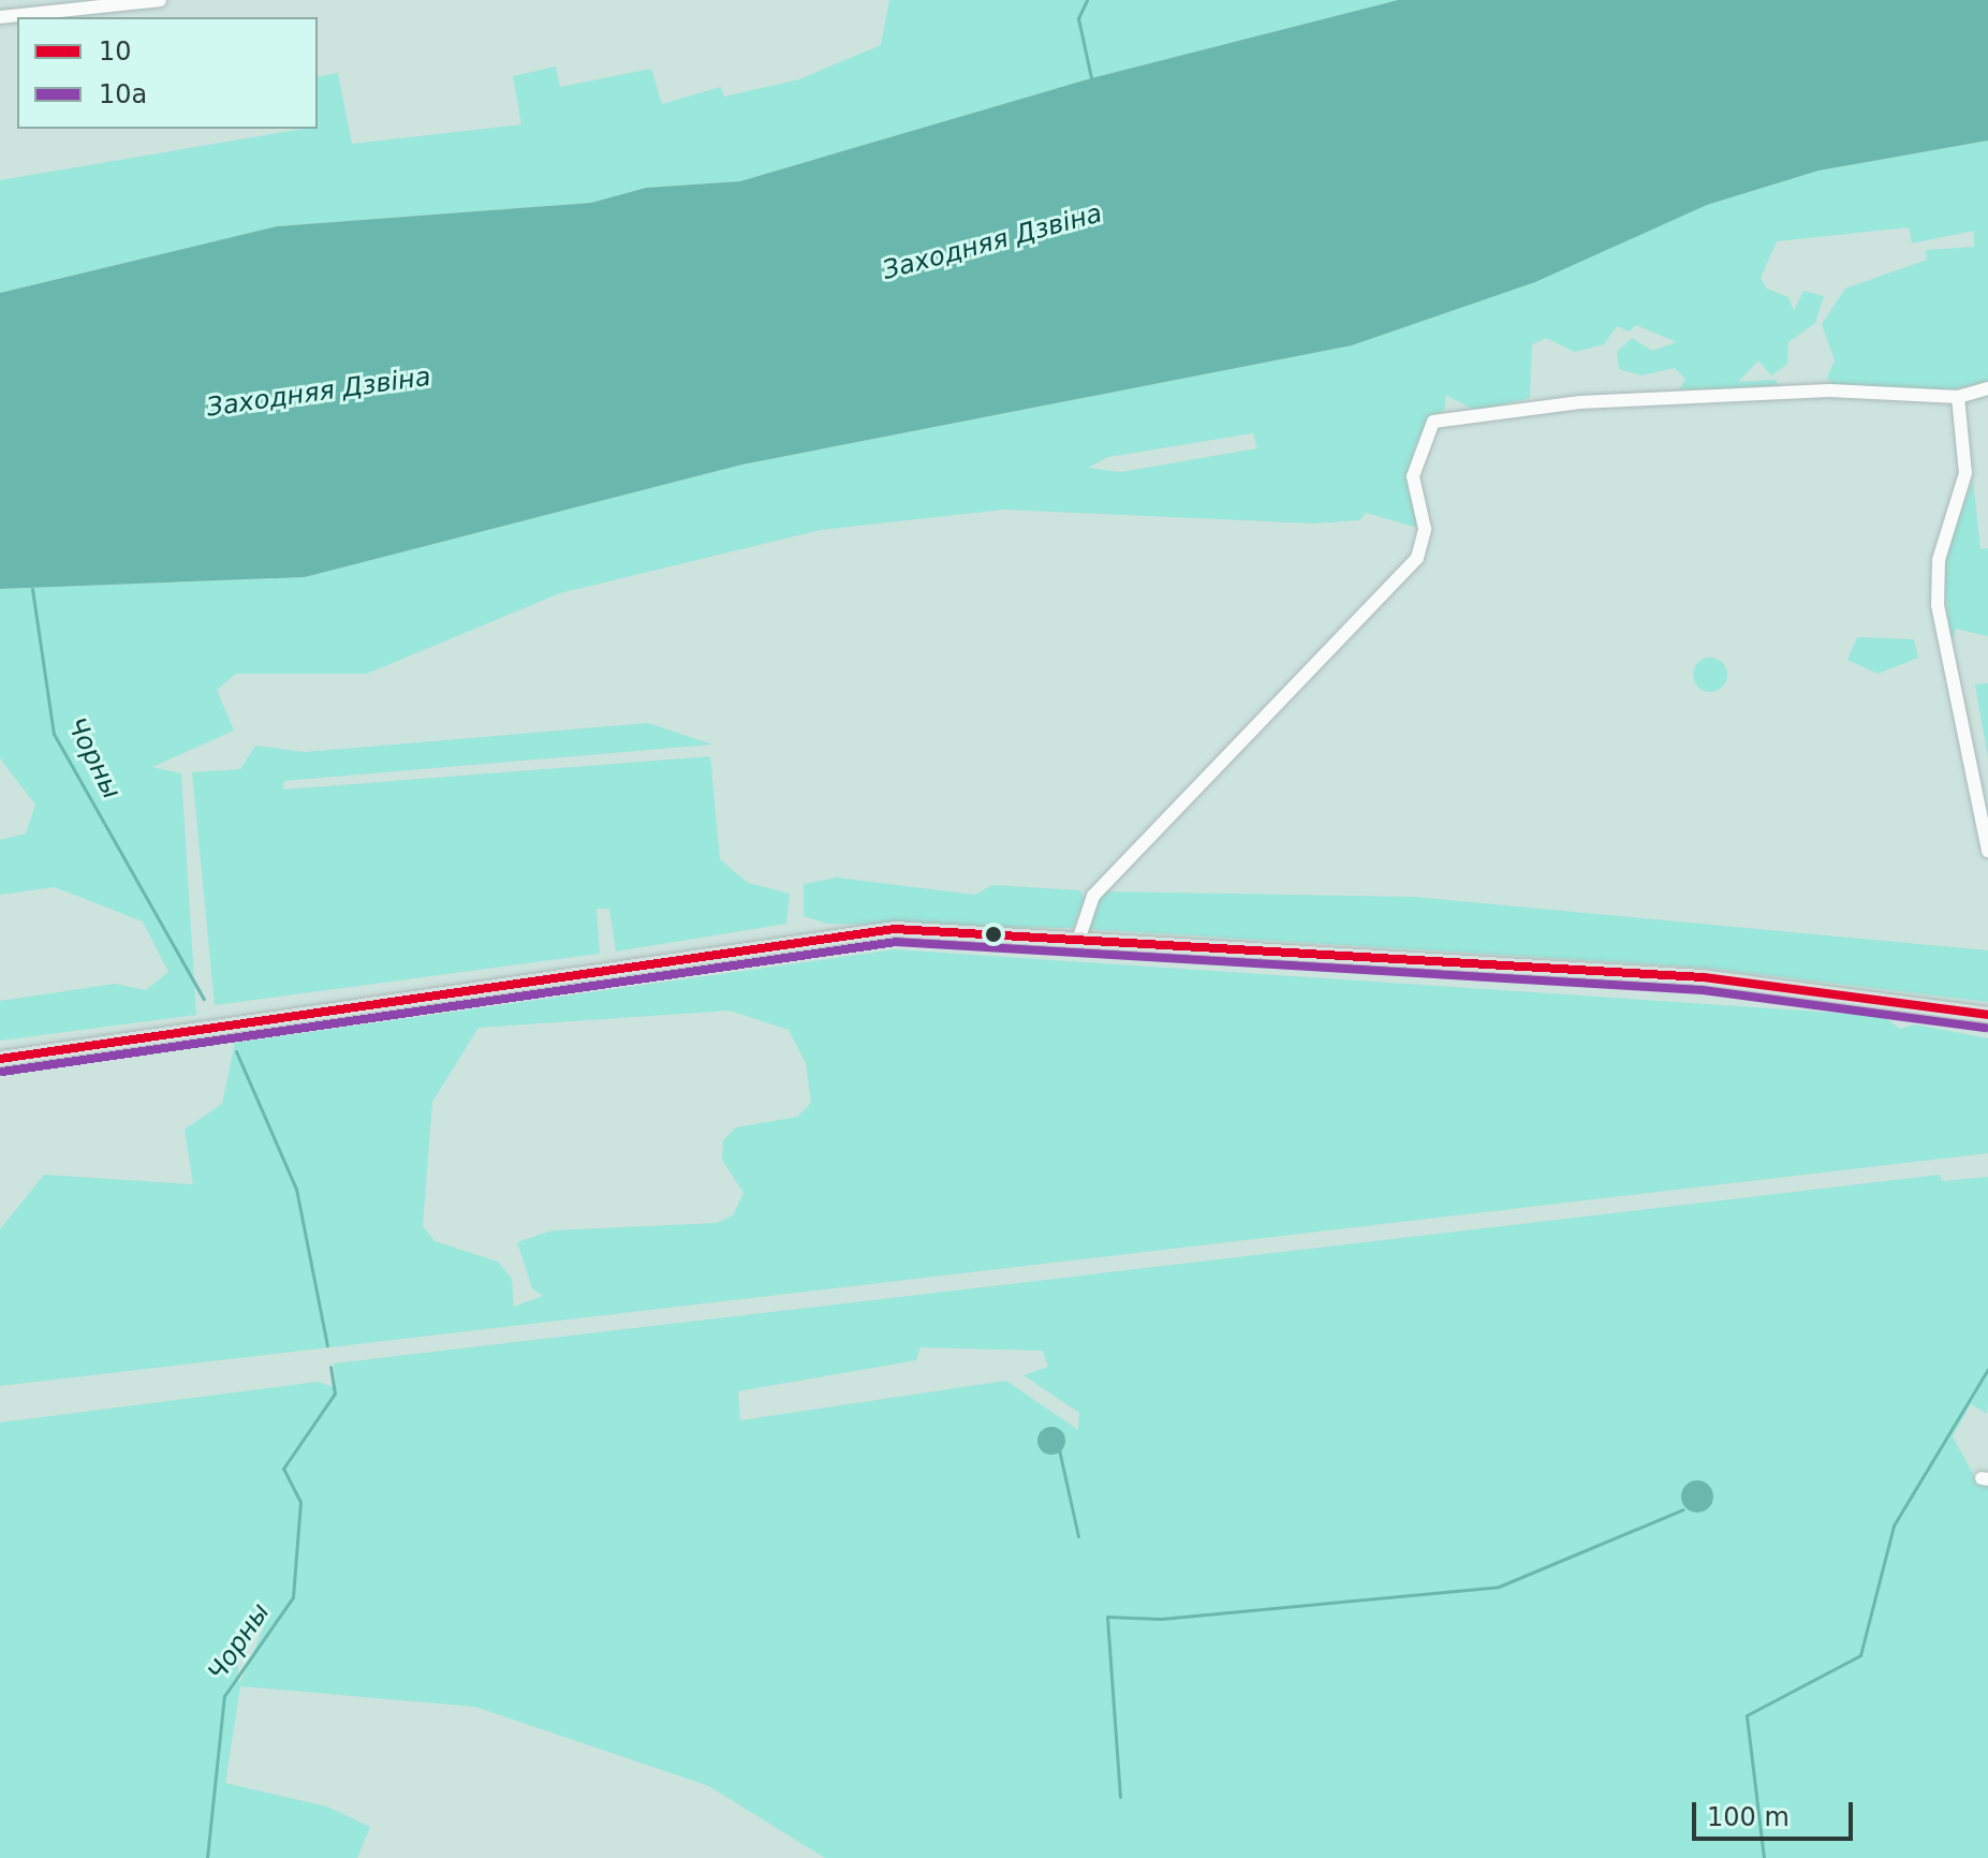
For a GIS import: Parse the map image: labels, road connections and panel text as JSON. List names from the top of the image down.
{
  "water": ["Заходняя Дзвіна", "Чорны"],
  "lines": ["transit line 10", "transit line 10а"],
  "legend": ["10", "10а"],
  "scale_bar": "100 m"
}
